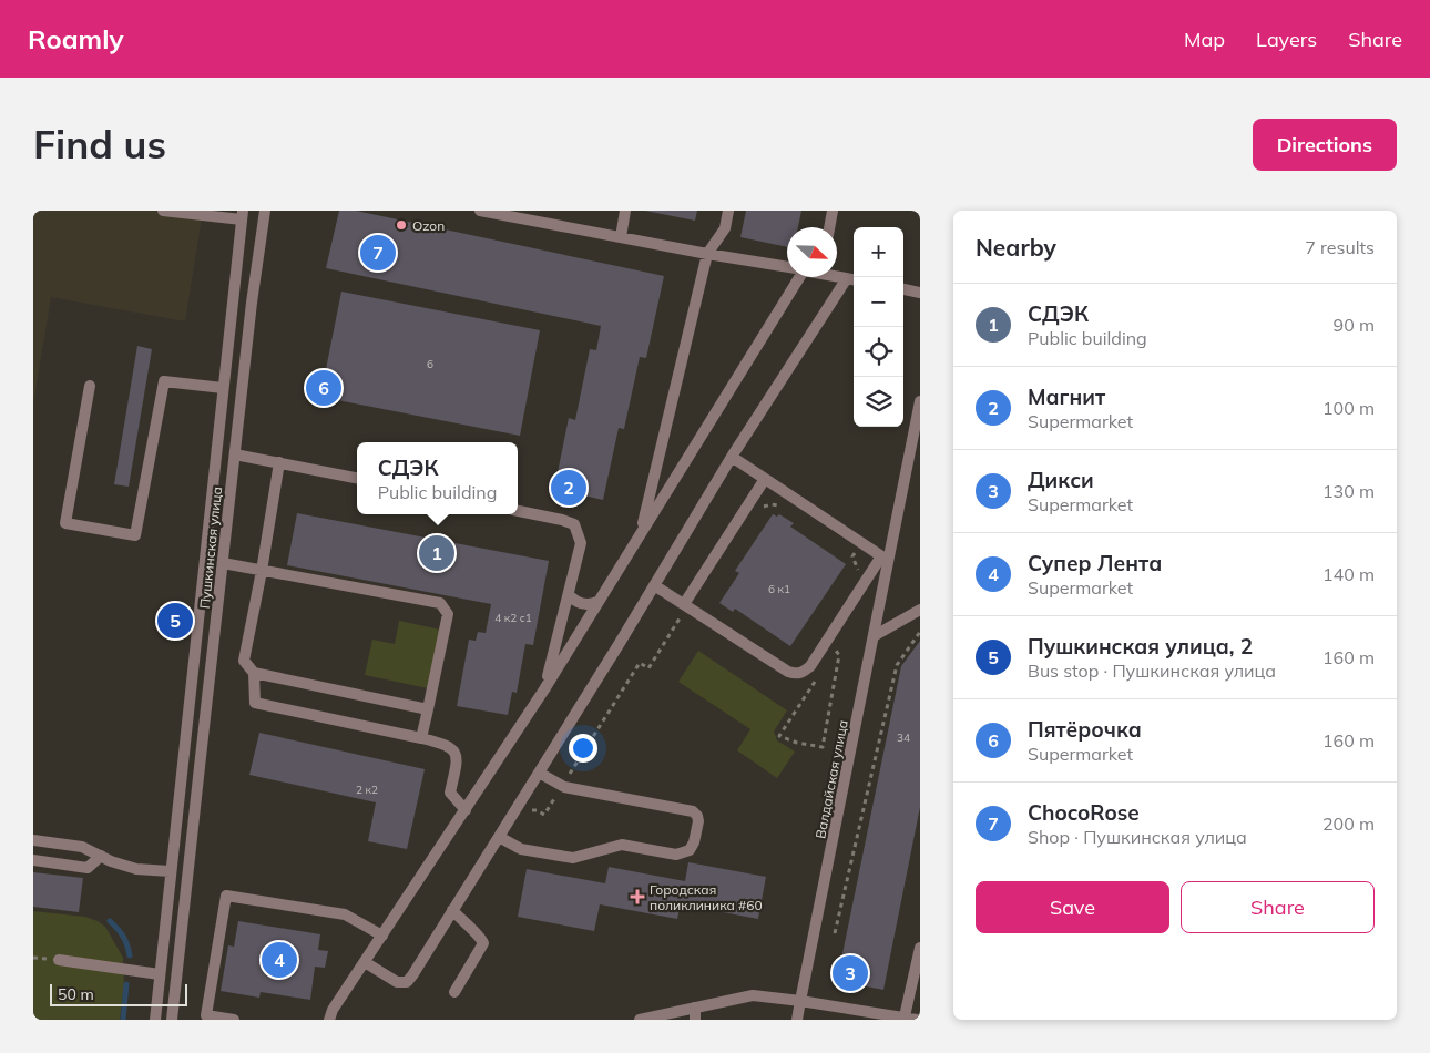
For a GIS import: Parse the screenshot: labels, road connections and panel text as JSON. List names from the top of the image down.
{
  "streets": {
    "street": ["Пушкинская улица", "Валдайская улица"]
  },
  "places": {
    "other": ["Ozon"],
    "health": ["Городская поликлиника #60"]
  },
  "house_numbers": [
    "6",
    "6 к1",
    "4 к2 с1",
    "34",
    "2 к2"
  ],
  "scale_bar": "50 m",
  "north": "bottom right",
  "page": {
    "header": "Roamly",
    "nav": ["Map", "Layers", "Share"],
    "buttons": [
      "Directions",
      ["Save", "Share"]
    ],
    "title": "Find us",
    "heading": ["Nearby", "7 results"],
    "map_buttons": ["+", "−"],
    "pins": [
      "7",
      "6",
      "2",
      "1",
      "5",
      "4",
      "3"
    ],
    "list": [
      {
        "mark": "1",
        "name": "СДЭК",
        "note": "Public building",
        "value": "90 m"
      },
      {
        "mark": "2",
        "name": "Магнит",
        "note": "Supermarket",
        "value": "100 m"
      },
      {
        "mark": "3",
        "name": "Дикси",
        "note": "Supermarket",
        "value": "130 m"
      },
      {
        "mark": "4",
        "name": "Супер Лента",
        "note": "Supermarket",
        "value": "140 m"
      },
      {
        "mark": "5",
        "name": "Пушкинская улица, 2",
        "note": "Bus stop · Пушкинская улица",
        "value": "160 m"
      },
      {
        "mark": "6",
        "name": "Пятёрочка",
        "note": "Supermarket",
        "value": "160 m"
      },
      {
        "mark": "7",
        "name": "ChocoRose",
        "note": "Shop · Пушкинская улица",
        "value": "200 m"
      }
    ],
    "popup": ["СДЭК", "Public building"],
    "scale": "50 m"
  }
}
